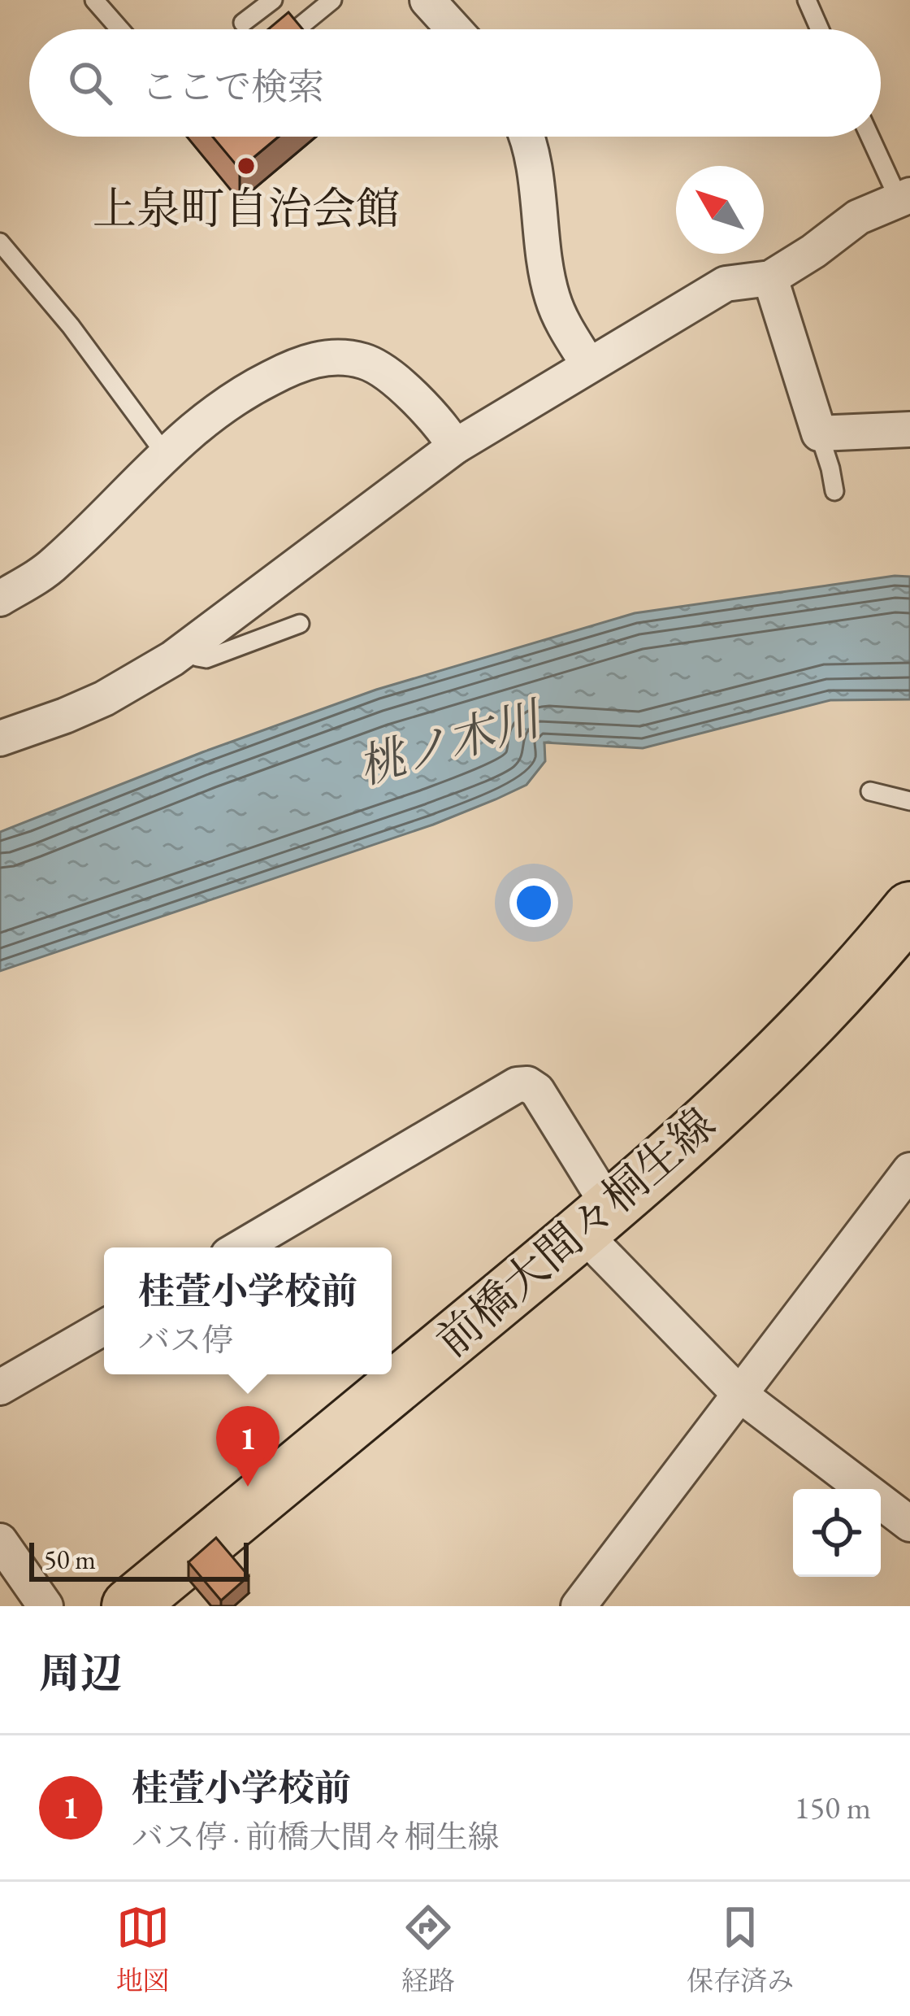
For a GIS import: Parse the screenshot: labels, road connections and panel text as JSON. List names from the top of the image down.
{
  "streets": {
    "main road": ["前橋大間々桐生線"]
  },
  "water": ["桃ノ木川"],
  "places": ["上泉町自治会館"],
  "scale_bar": "50 m",
  "north": "top left",
  "page": {
    "search": "ここで検索",
    "popup": ["桂萱小学校前", "バス停"],
    "pins": "1",
    "scale": "50 m",
    "heading": "周辺",
    "list": [
      {
        "mark": "1",
        "name": "桂萱小学校前",
        "note": "バス停 · 前橋大間々桐生線",
        "value": "150 m"
      }
    ],
    "nav": ["地図", "経路", "保存済み"]
  }
}
